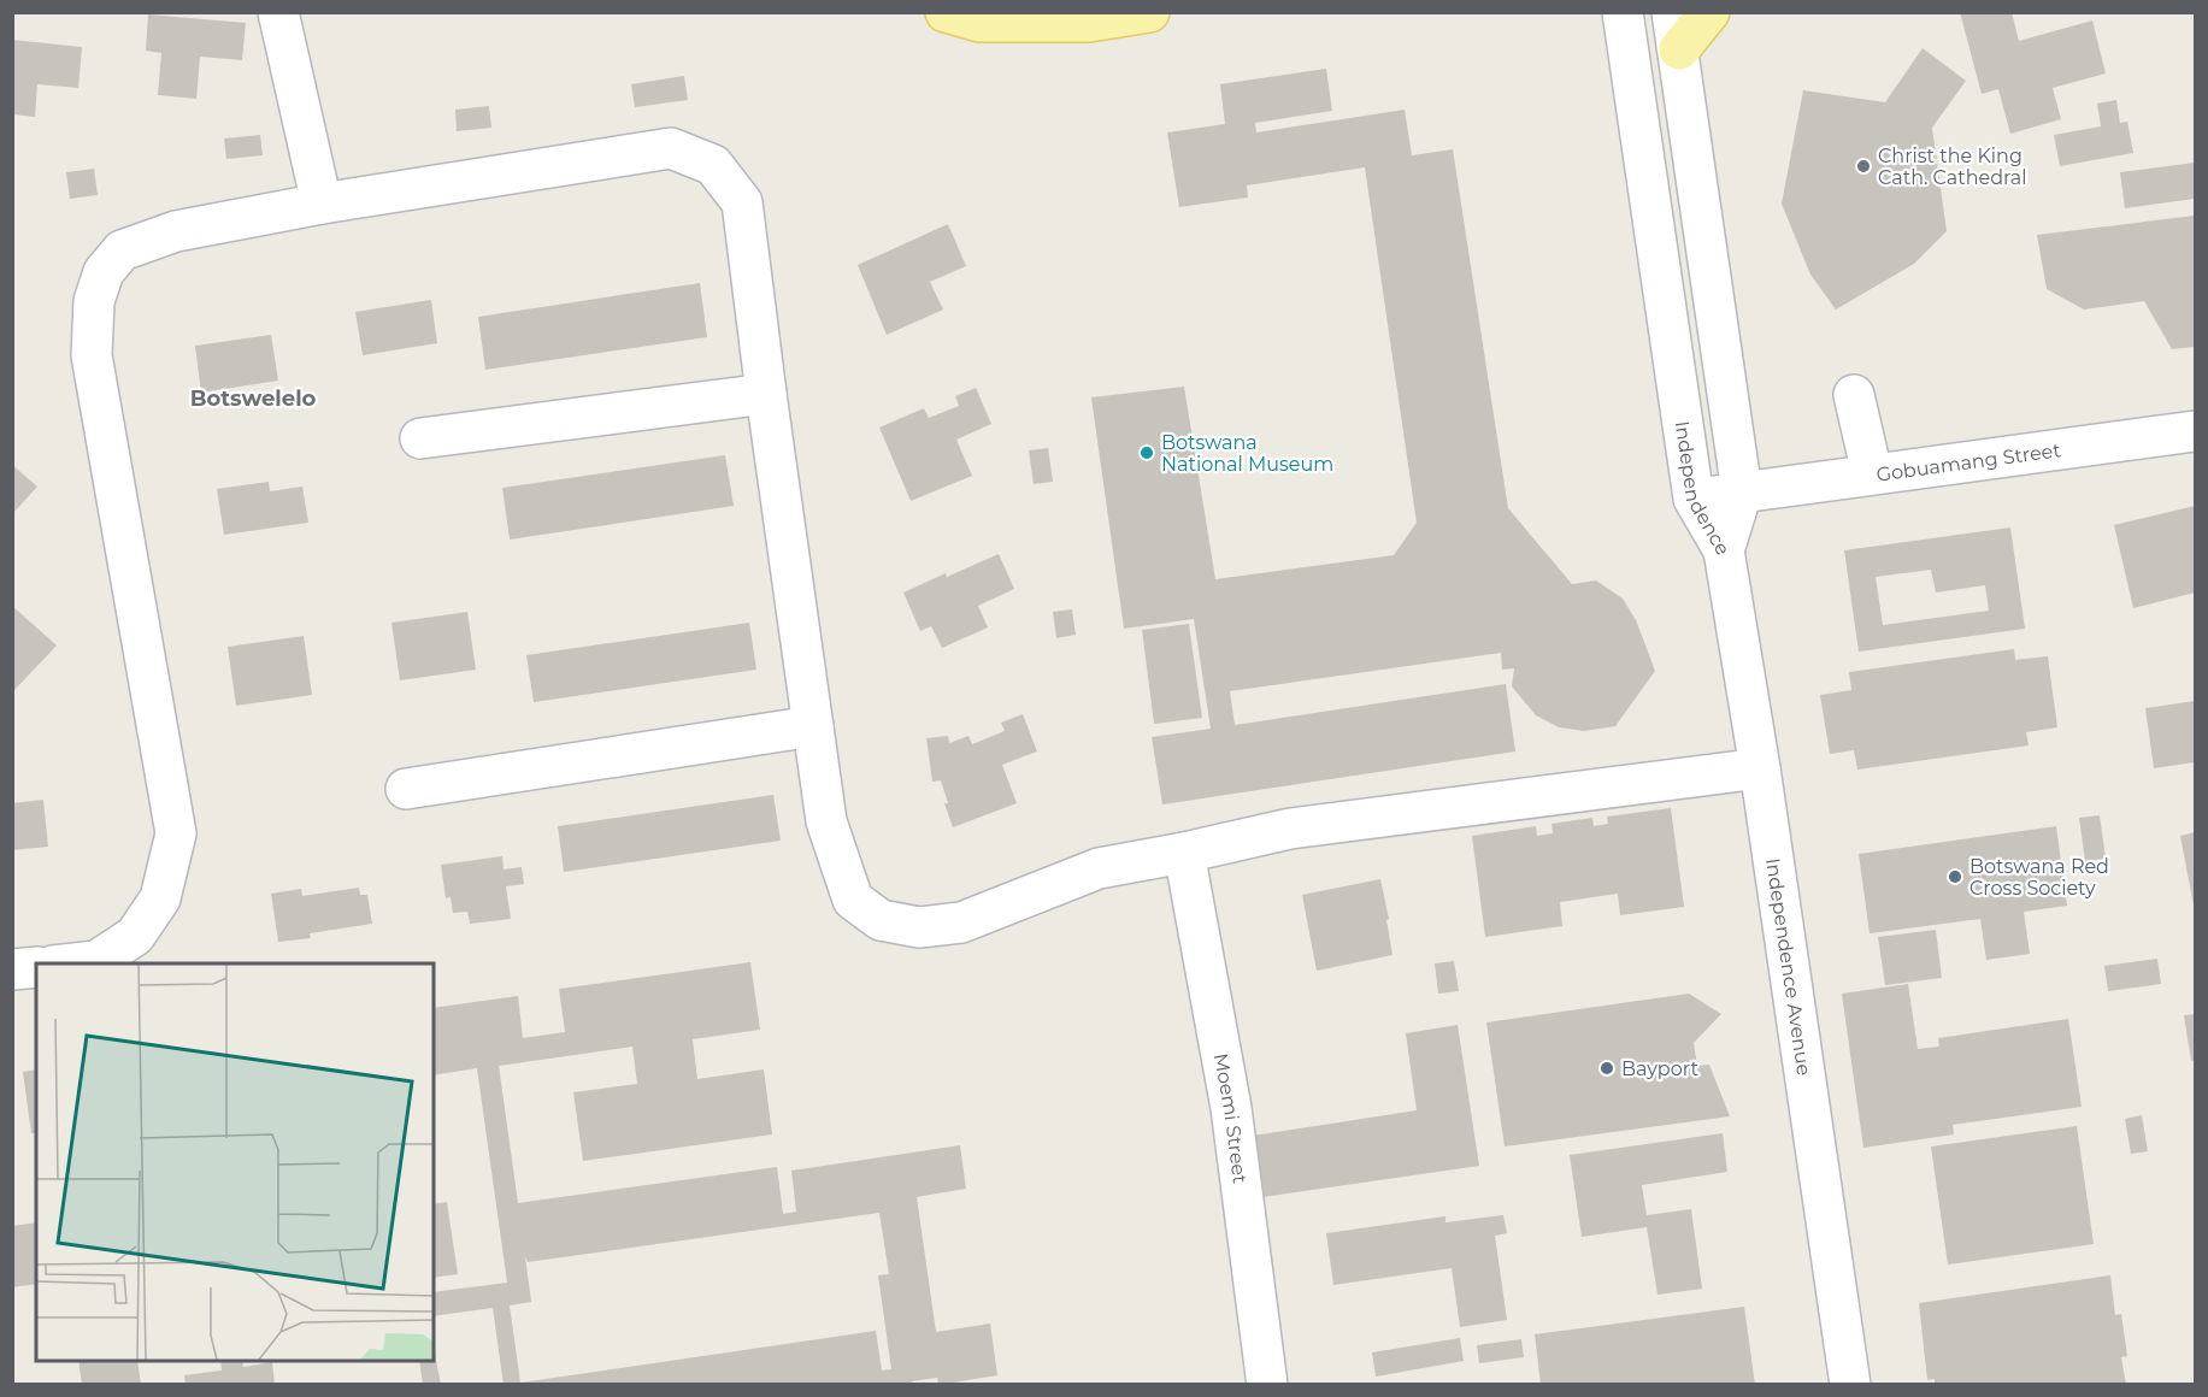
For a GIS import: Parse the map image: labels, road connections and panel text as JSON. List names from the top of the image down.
{
  "streets": {
    "street": [
      "Gobuamang Street",
      "Independence",
      "Independence Avenue",
      "Moemi Street"
    ]
  },
  "crossings": [
    ["Gobuamang Street", "Independence"],
    ["Independence", "Independence Avenue"]
  ],
  "districts": ["Botswelelo"],
  "places": [
    "Christ the King Cath. Cathedral",
    "Botswana National Museum",
    "Botswana Red Cross Society",
    "Bayport"
  ]
}
